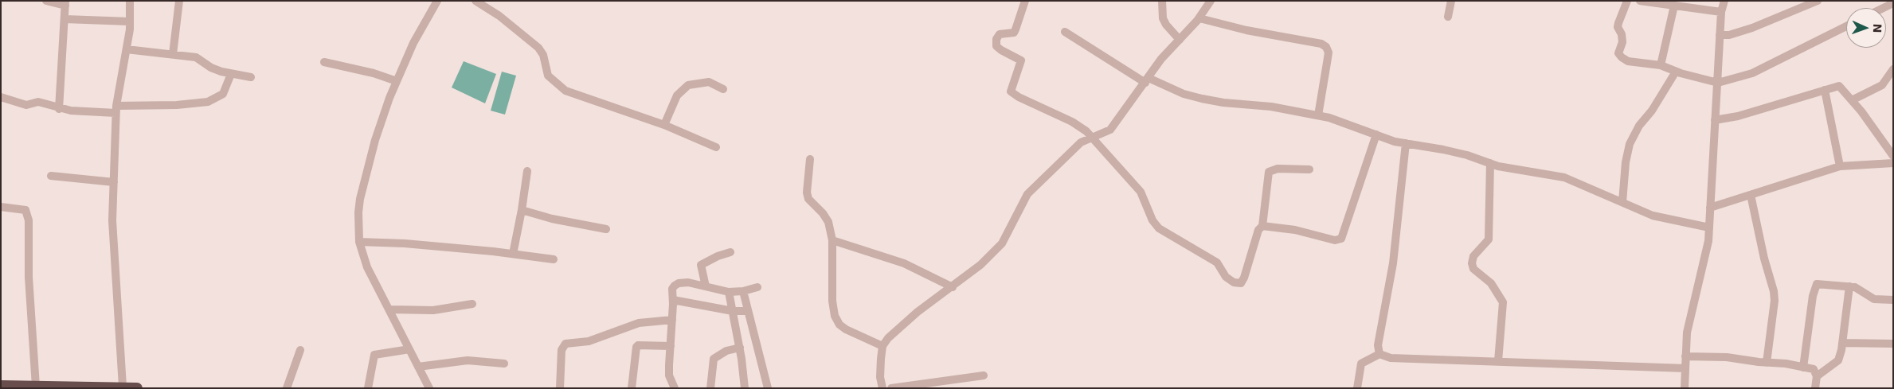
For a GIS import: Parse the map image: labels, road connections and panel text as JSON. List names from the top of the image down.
{
  "north": "right"
}
